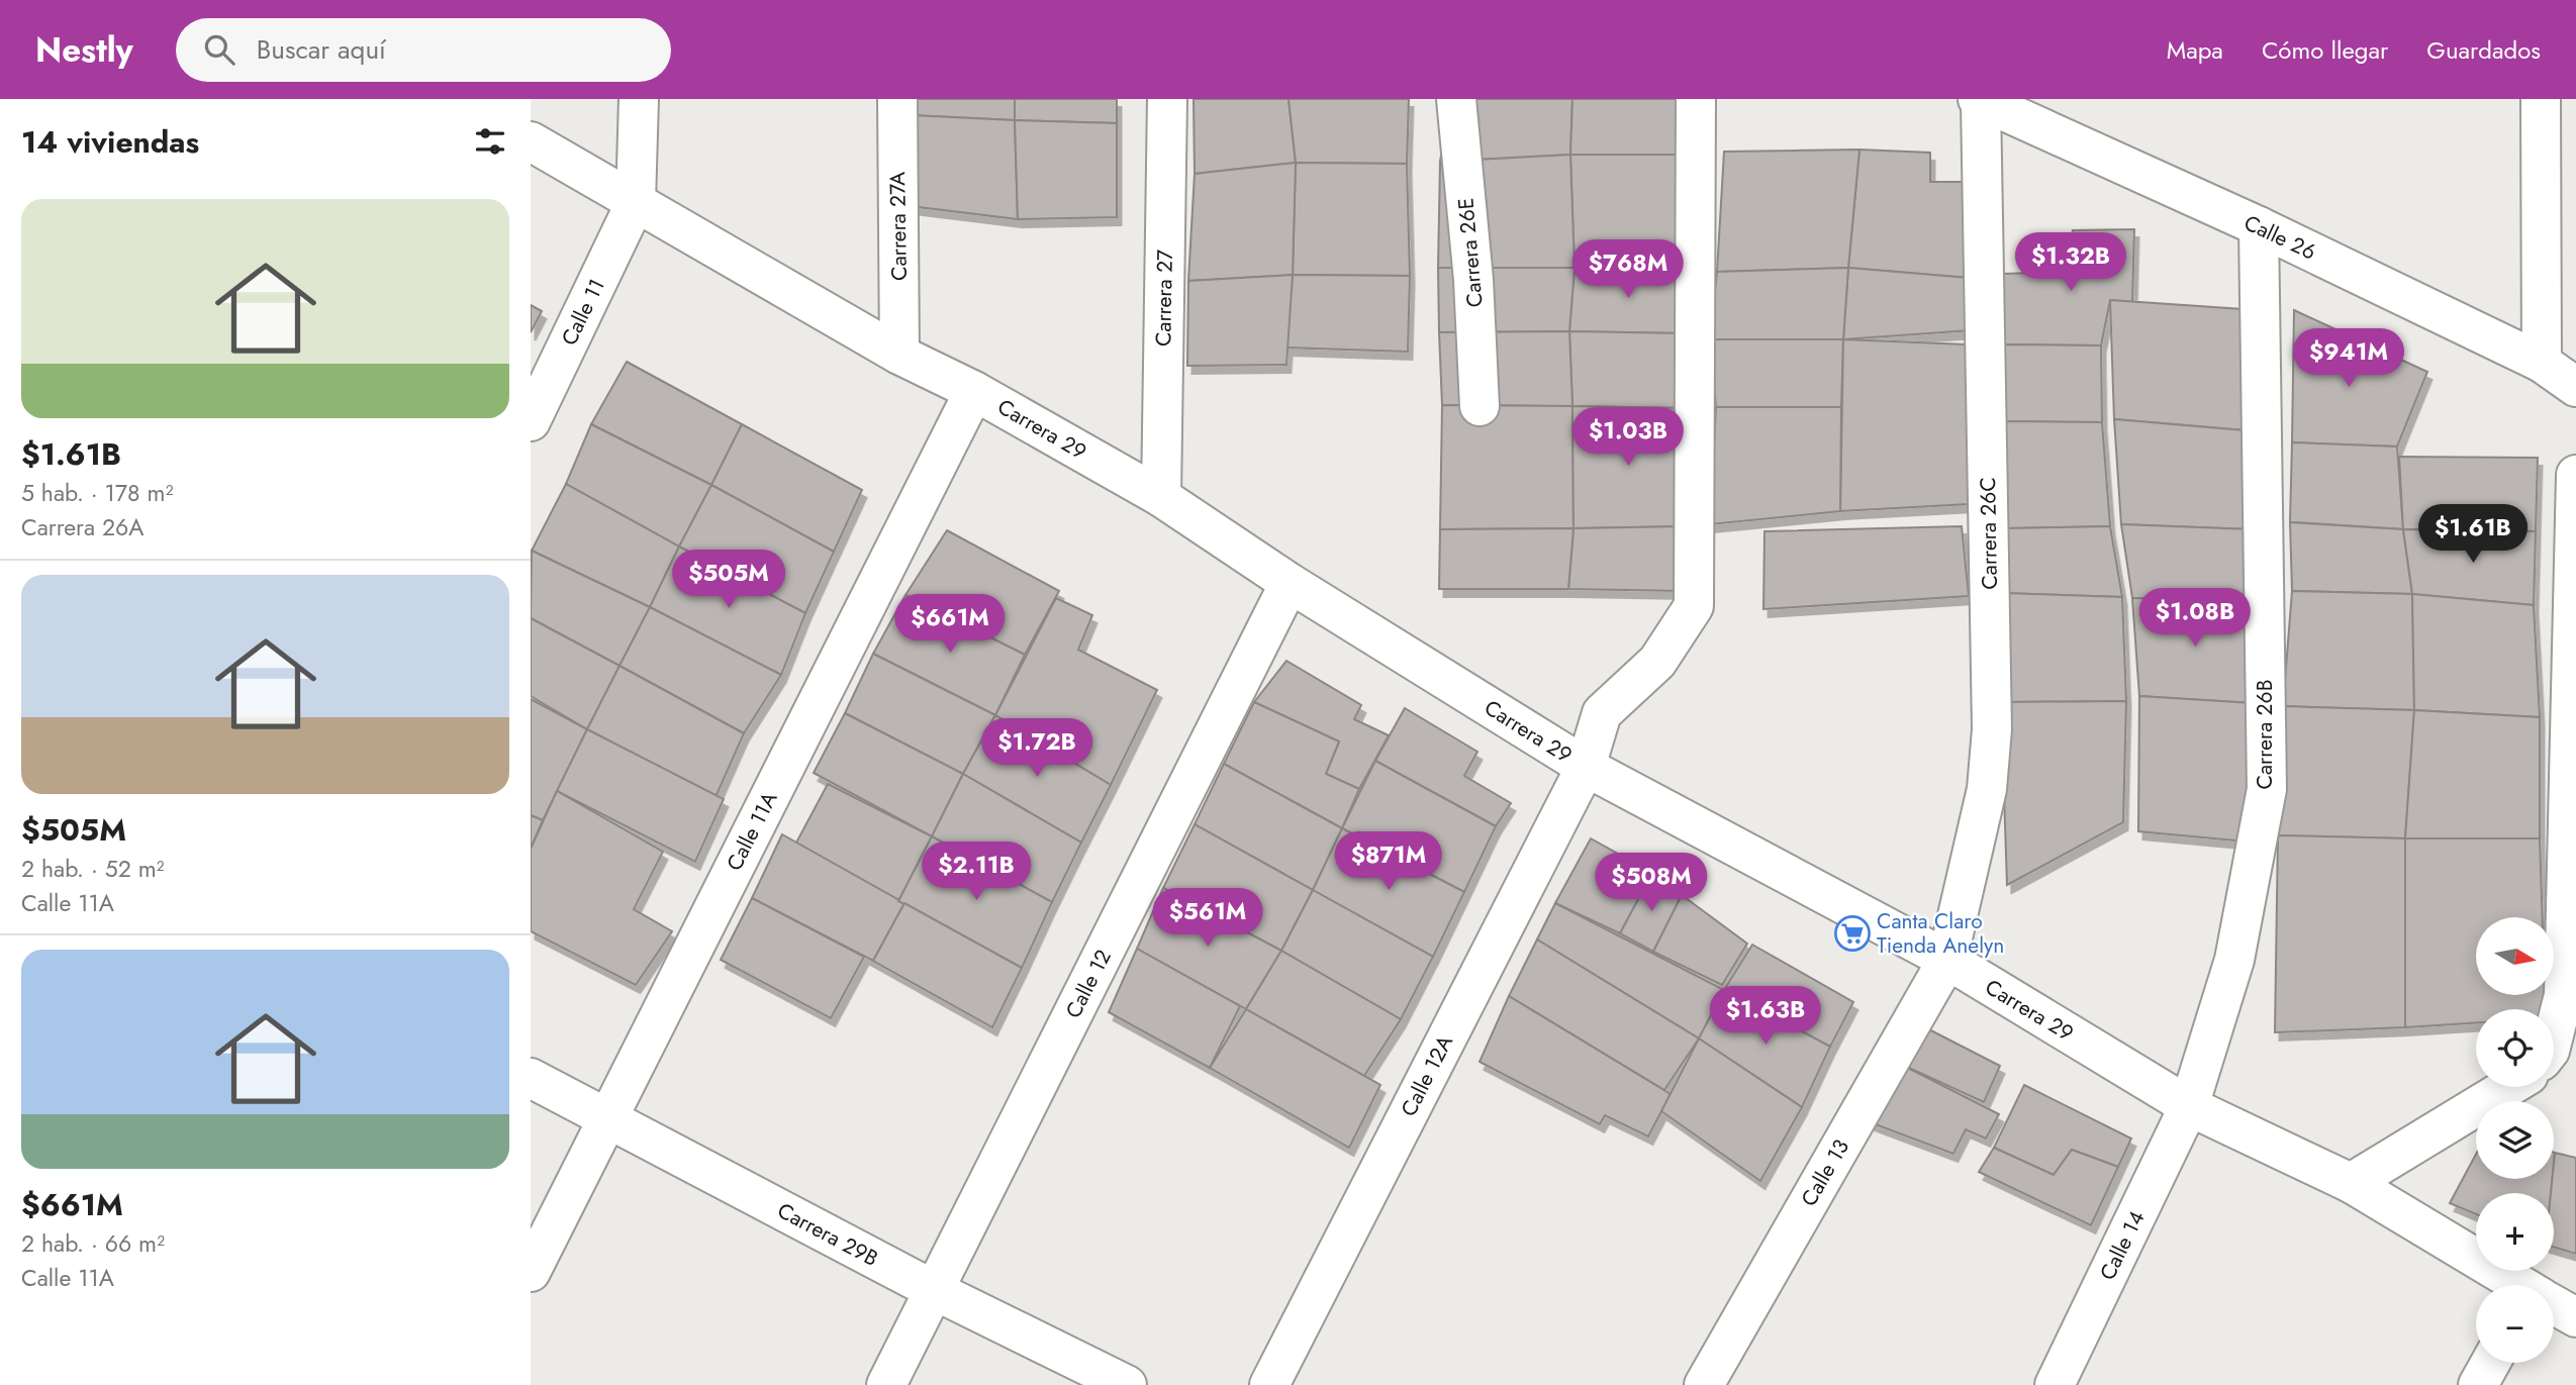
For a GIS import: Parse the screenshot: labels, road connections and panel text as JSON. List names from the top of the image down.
{
  "streets": {
    "street": [
      "Carrera 27A",
      "Calle 26",
      "Carrera 26E",
      "Carrera 27",
      "Calle 11",
      "Carrera 29",
      "Carrera 26C",
      "Carrera 26B",
      "Calle 11A",
      "Calle 12",
      "Calle 12A",
      "Calle 13",
      "Carrera 29B",
      "Calle 14"
    ]
  },
  "crossings": [
    ["Carrera 27A", "Carrera 29"],
    ["Calle 26", "Carrera 26C"],
    ["Calle 26", "Carrera 26B"],
    ["Carrera 27", "Carrera 29"],
    ["Calle 11", "Carrera 29"],
    ["Carrera 29", "Carrera 26C"],
    ["Carrera 29", "Carrera 26B"],
    ["Carrera 29", "Calle 11A"],
    ["Carrera 29", "Calle 12"],
    ["Carrera 29", "Calle 12A"],
    ["Carrera 29", "Calle 13"],
    ["Carrera 29", "Calle 14"],
    ["Carrera 26C", "Calle 13"],
    ["Carrera 26B", "Calle 14"],
    ["Calle 11A", "Carrera 29B"],
    ["Calle 12", "Carrera 29B"]
  ],
  "places": {
    "supermarket": ["Canta Claro Tienda Anelyn"]
  },
  "north": "right",
  "page": {
    "header": "Nestly",
    "search": "Buscar aquí",
    "nav": ["Mapa", "Cómo llegar", "Guardados"],
    "heading": "14 viviendas",
    "list": [
      {
        "name": "$1.61B",
        "note": "5 hab. · 178 m² · Carrera 26A"
      },
      {
        "name": "$505M",
        "note": "2 hab. · 52 m² · Calle 11A"
      },
      {
        "name": "$661M",
        "note": "2 hab. · 66 m² · Calle 11A"
      }
    ],
    "price": [
      "$1.32B",
      "$768M",
      "$941M",
      "$1.03B",
      "$1.61B",
      "$505M",
      "$1.08B",
      "$661M",
      "$1.72B",
      "$871M",
      "$2.11B",
      "$508M",
      "$561M",
      "$1.63B"
    ],
    "map_buttons": ["+", "−"]
  }
}
